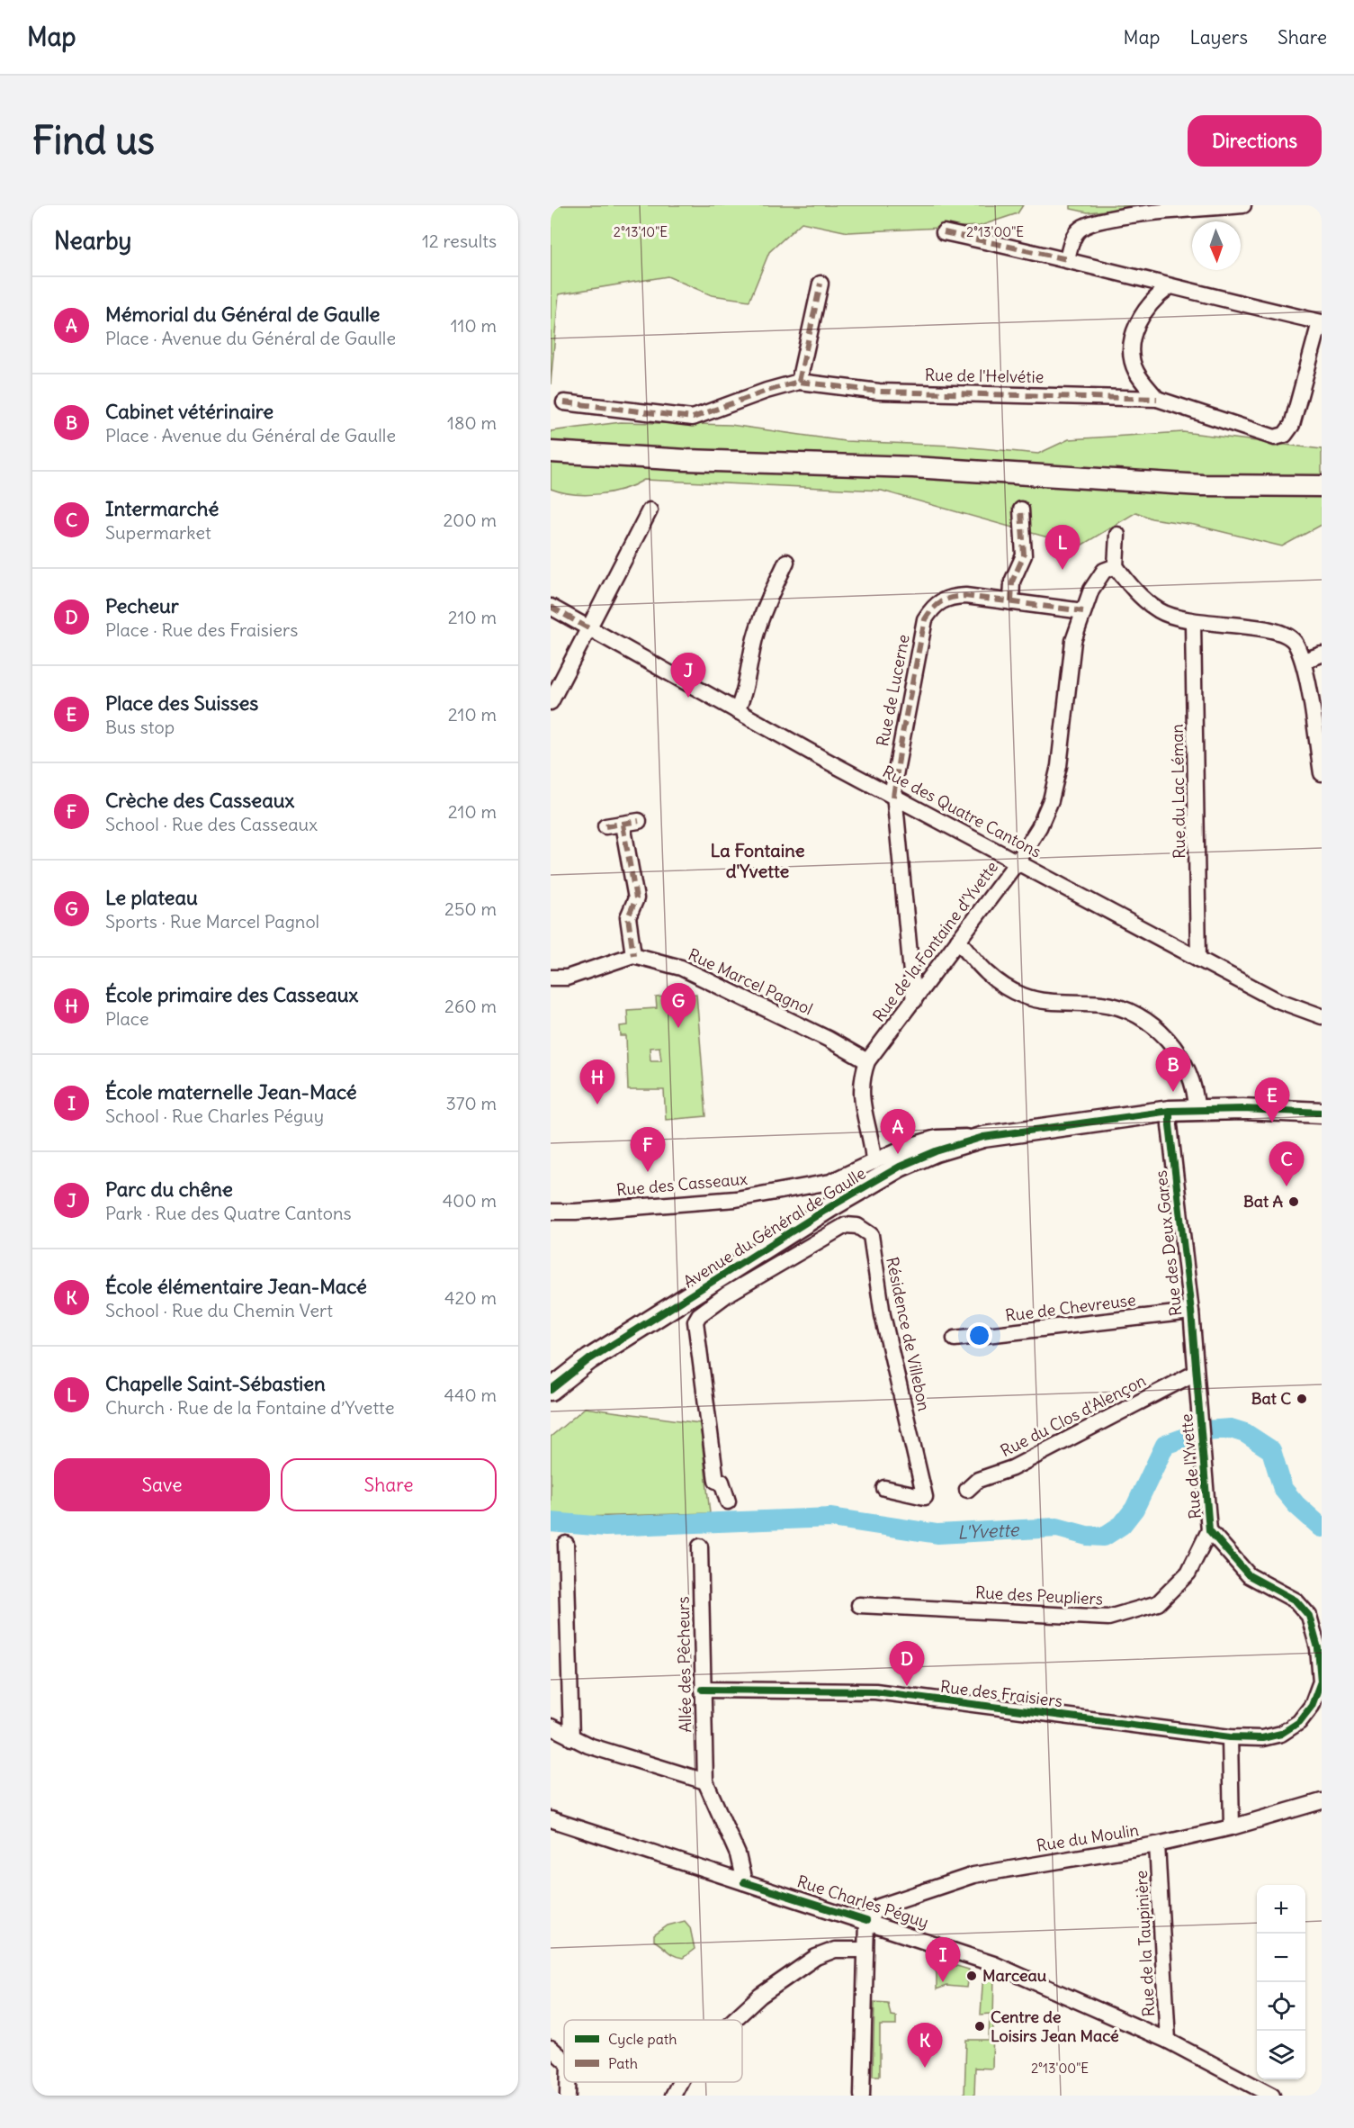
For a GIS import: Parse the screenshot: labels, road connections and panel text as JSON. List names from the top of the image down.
{
  "streets": {
    "main road": ["Avenue du Général de Gaulle"],
    "street": [
      "Rue de l'Helvétie",
      "Rue de Lucerne",
      "Rue du Lac Léman",
      "Rue des Quatre Cantons",
      "Rue de la Fontaine d’Yvette",
      "Rue Marcel Pagnol",
      "Rue des Casseaux",
      "Rue des Deux Gares",
      "Rue de Chevreuse",
      "Résidence de Villebon",
      "Rue du Clos d'Alençon",
      "Rue de l'Yvette",
      "Rue des Peupliers",
      "Allée des Pêcheurs",
      "Rue des Fraisiers",
      "Rue du Moulin",
      "Rue Charles Péguy",
      "Rue de la Taupinière"
    ]
  },
  "crossings": [
    ["Rue de Lucerne", "Rue des Quatre Cantons"],
    ["Rue de Lucerne", "Rue de la Fontaine d’Yvette"],
    ["Rue du Lac Léman", "Rue des Quatre Cantons"],
    ["Rue des Quatre Cantons", "Rue de la Fontaine d’Yvette"],
    ["Rue de la Fontaine d’Yvette", "Rue Marcel Pagnol"],
    ["Rue de la Fontaine d’Yvette", "Rue des Casseaux"],
    ["Rue des Casseaux", "Avenue du Général de Gaulle"],
    ["Avenue du Général de Gaulle", "Rue des Deux Gares"],
    ["Avenue du Général de Gaulle", "Résidence de Villebon"],
    ["Rue des Deux Gares", "Rue de Chevreuse"],
    ["Rue des Deux Gares", "Rue du Clos d'Alençon"],
    ["Rue des Deux Gares", "Rue de l'Yvette"],
    ["Rue du Clos d'Alençon", "Rue de l'Yvette"],
    ["Rue de l'Yvette", "Rue des Peupliers"],
    ["Rue de l'Yvette", "Rue des Fraisiers"],
    ["Allée des Pêcheurs", "Rue des Fraisiers"],
    ["Rue du Moulin", "Rue Charles Péguy"],
    ["Rue du Moulin", "Rue de la Taupinière"],
    ["Rue Charles Péguy", "Rue de la Taupinière"]
  ],
  "districts": ["La Fontaine d'Yvette"],
  "water": ["L'Yvette"],
  "places": [
    "Bat A",
    "Bat C",
    "Marceau",
    "Centre de Loisirs Jean Macé"
  ],
  "legend": ["Cycle path", "Path"],
  "north": "bottom",
  "page": {
    "header": "Map",
    "nav": ["Map", "Layers", "Share"],
    "buttons": [
      "Directions",
      ["Save", "Share"]
    ],
    "title": "Find us",
    "heading": ["Nearby", "12 results"],
    "list": [
      {
        "mark": "A",
        "name": "Mémorial du Général de Gaulle",
        "note": "Place · Avenue du Général de Gaulle",
        "value": "110 m"
      },
      {
        "mark": "B",
        "name": "Cabinet vétérinaire",
        "note": "Place · Avenue du Général de Gaulle",
        "value": "180 m"
      },
      {
        "mark": "C",
        "name": "Intermarché",
        "note": "Supermarket",
        "value": "200 m"
      },
      {
        "mark": "D",
        "name": "Pecheur",
        "note": "Place · Rue des Fraisiers",
        "value": "210 m"
      },
      {
        "mark": "E",
        "name": "Place des Suisses",
        "note": "Bus stop",
        "value": "210 m"
      },
      {
        "mark": "F",
        "name": "Crèche des Casseaux",
        "note": "School · Rue des Casseaux",
        "value": "210 m"
      },
      {
        "mark": "G",
        "name": "Le plateau",
        "note": "Sports · Rue Marcel Pagnol",
        "value": "250 m"
      },
      {
        "mark": "H",
        "name": "École primaire des Casseaux",
        "note": "Place",
        "value": "260 m"
      },
      {
        "mark": "I",
        "name": "École maternelle Jean-Macé",
        "note": "School · Rue Charles Péguy",
        "value": "370 m"
      },
      {
        "mark": "J",
        "name": "Parc du chêne",
        "note": "Park · Rue des Quatre Cantons",
        "value": "400 m"
      },
      {
        "mark": "K",
        "name": "École élémentaire Jean-Macé",
        "note": "School · Rue du Chemin Vert",
        "value": "420 m"
      },
      {
        "mark": "L",
        "name": "Chapelle Saint-Sébastien",
        "note": "Church · Rue de la Fontaine d’Yvette",
        "value": "440 m"
      }
    ],
    "pins": [
      "L",
      "J",
      "G",
      "B",
      "H",
      "E",
      "A",
      "F",
      "C",
      "D",
      "I",
      "K"
    ],
    "map_buttons": ["+", "−"]
  },
  "coordinates": ["2°13'10\"E", "2°13'00\"E"]
}
